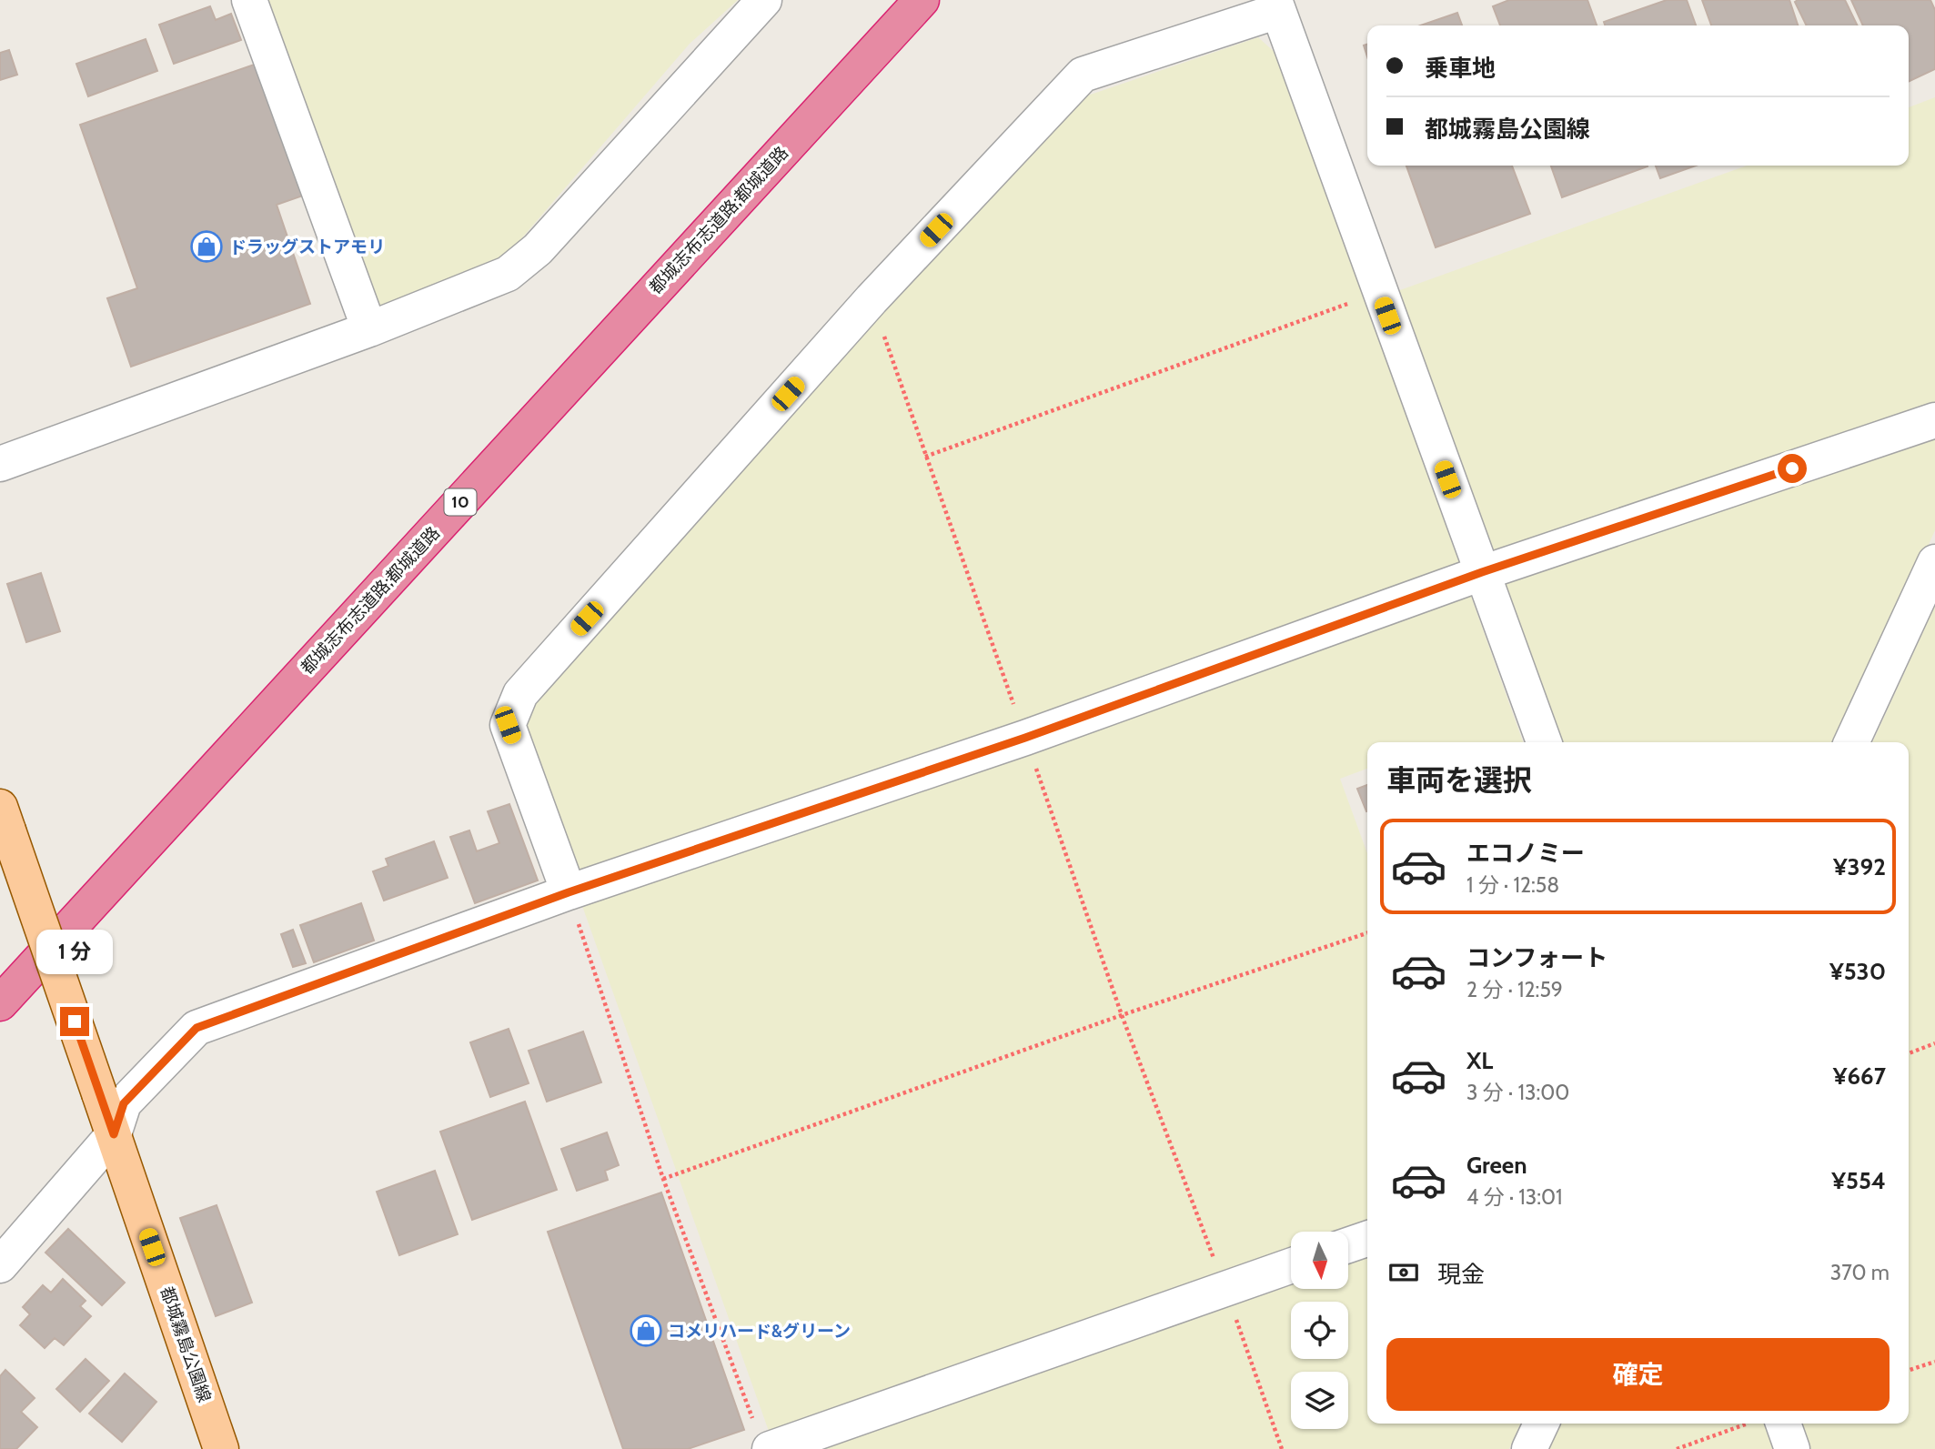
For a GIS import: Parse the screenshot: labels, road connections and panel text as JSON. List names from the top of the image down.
{
  "streets": {
    "highway": ["都城志布志道路;都城道路", "10"],
    "main road": ["都城霧島公園線"]
  },
  "places": {
    "shop": ["ドラッグストアモリ", "コメリハード&グリーン"]
  },
  "north": "bottom",
  "page": {
    "banner": ["乗車地", "都城霧島公園線"],
    "heading": "車両を選択",
    "list": [
      {
        "name": "エコノミー",
        "note": "1 分 · 12:58",
        "value": "¥392"
      },
      {
        "name": "コンフォート",
        "note": "2 分 · 12:59",
        "value": "¥530"
      },
      {
        "name": "XL",
        "note": "3 分 · 13:00",
        "value": "¥667"
      },
      {
        "name": "Green",
        "note": "4 分 · 13:01",
        "value": "¥554"
      }
    ],
    "bubble": "1 分",
    "pay": ["現金", "370 m"],
    "buttons": "確定"
  }
}
